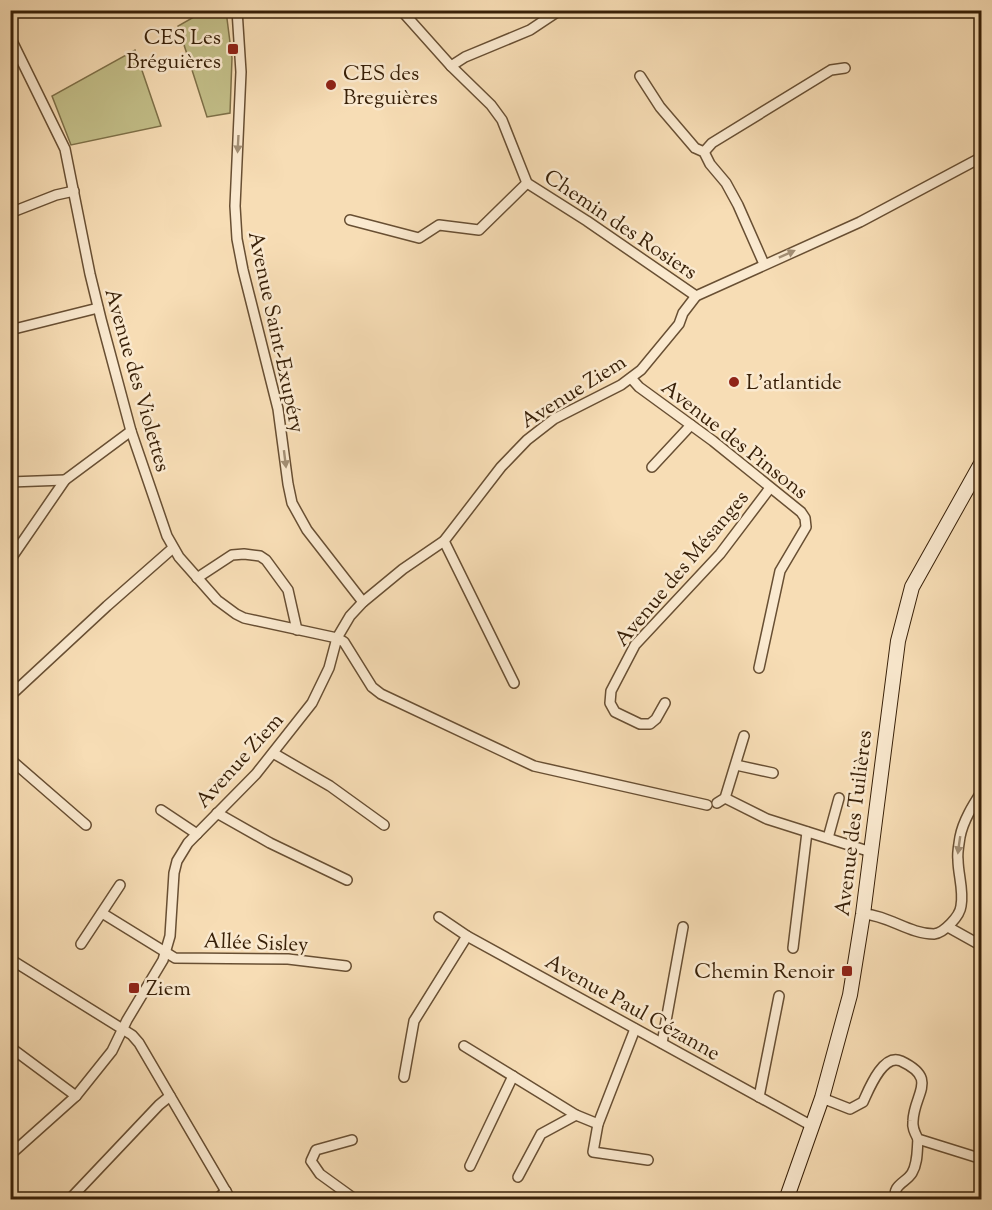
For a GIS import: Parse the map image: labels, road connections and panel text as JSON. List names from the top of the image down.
{
  "streets": {
    "street": [
      "Chemin des Rosiers",
      "Avenue Saint-Exupéry",
      "Avenue des Violettes",
      "Avenue Ziem",
      "Avenue des Pinsons",
      "Avenue des Mésanges",
      "Avenue des Tuilières",
      "Allée Sisley",
      "Avenue Paul Cézanne"
    ]
  },
  "crossings": [
    ["Chemin des Rosiers", "Avenue Ziem"],
    ["Avenue Saint-Exupéry", "Avenue Ziem"],
    ["Avenue des Violettes", "Avenue Ziem"],
    ["Avenue Ziem", "Avenue des Pinsons"],
    ["Avenue Ziem", "Allée Sisley"],
    ["Avenue des Pinsons", "Avenue des Mésanges"],
    ["Avenue des Tuilières", "Avenue Paul Cézanne"]
  ],
  "one_way": ["Avenue Saint-Exupéry"],
  "places": {
    "transit": ["CES Les Bréguières", "Chemin Renoir", "Ziem"],
    "other": ["CES des Breguières", "L'atlantide"]
  }
}
